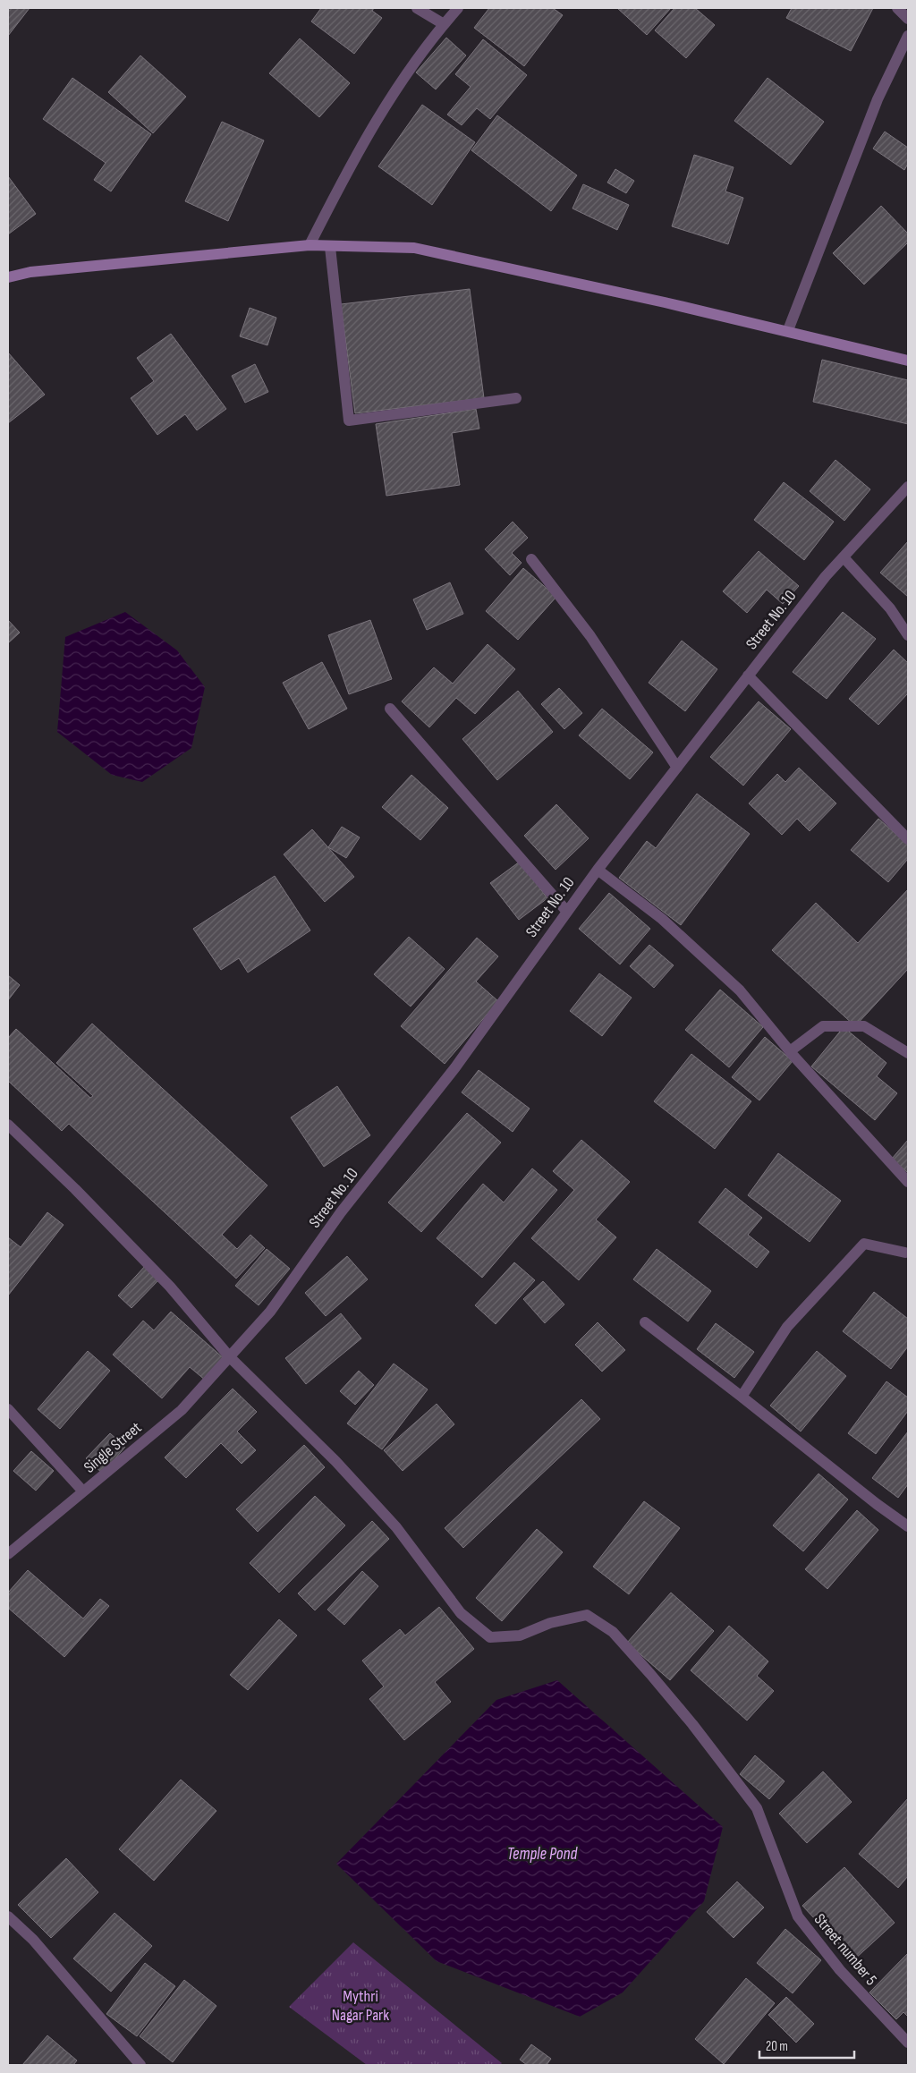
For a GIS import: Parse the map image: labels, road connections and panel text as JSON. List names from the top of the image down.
{
  "streets": {
    "street": ["Street No. 10", "Single Street", "Street number 5"]
  },
  "crossings": [
    ["Street No. 10", "Single Street"],
    ["Street No. 10", "Street number 5"],
    ["Single Street", "Street number 5"]
  ],
  "water": ["Temple Pond"],
  "parks": ["Mythri Nagar Park"],
  "scale_bar": "20 m"
}
